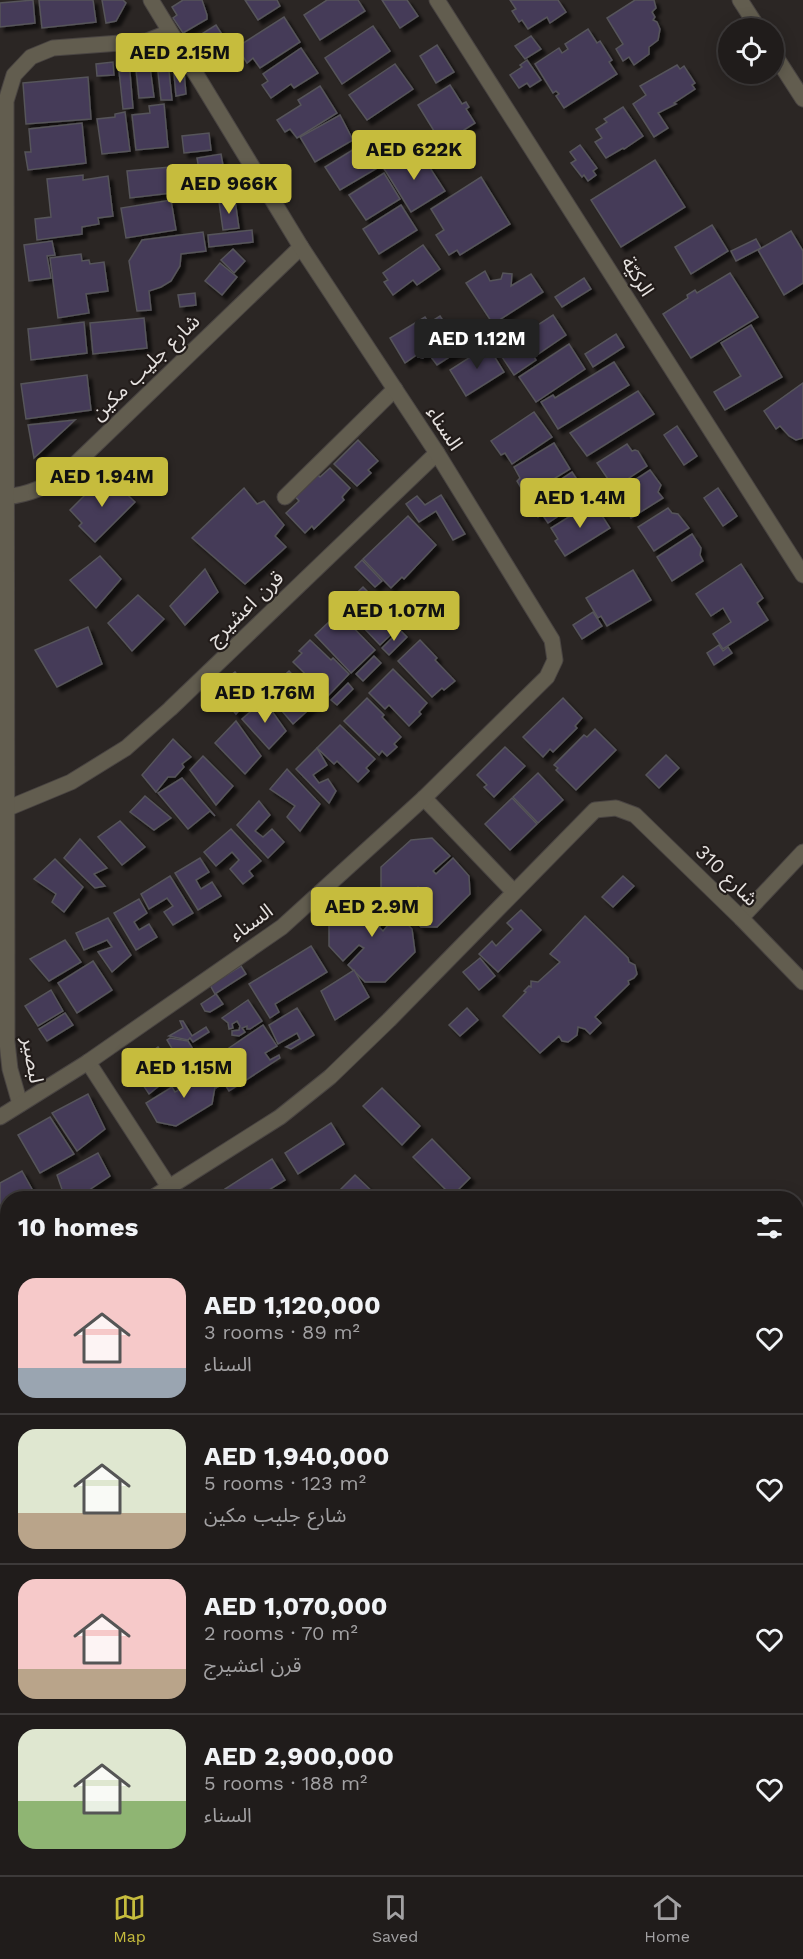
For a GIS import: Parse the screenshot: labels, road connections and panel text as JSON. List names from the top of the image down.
{
  "streets": {
    "street": [
      "الركيّة",
      "شارع جليب مكين",
      "السناء",
      "قرن اعشيرج",
      "شارع 310",
      "لبصير"
    ]
  },
  "crossings": [
    ["شارع جليب مكين", "السناء"],
    ["شارع جليب مكين", "لبصير"],
    ["السناء", "قرن اعشيرج"],
    ["السناء", "لبصير"],
    ["قرن اعشيرج", "لبصير"]
  ],
  "page": {
    "price": [
      "AED 2.15M",
      "AED 622K",
      "AED 966K",
      "AED 1.12M",
      "AED 1.94M",
      "AED 1.4M",
      "AED 1.07M",
      "AED 1.76M",
      "AED 2.9M",
      "AED 1.15M"
    ],
    "heading": "10 homes",
    "list": [
      {
        "name": "AED 1,120,000",
        "note": "3 rooms · 89 m² · السناء"
      },
      {
        "name": "AED 1,940,000",
        "note": "5 rooms · 123 m² · شارع جليب مكين"
      },
      {
        "name": "AED 1,070,000",
        "note": "2 rooms · 70 m² · قرن اعشيرج"
      },
      {
        "name": "AED 2,900,000",
        "note": "5 rooms · 188 m² · السناء"
      }
    ],
    "tabs": ["Map", "Saved", "Home"]
  }
}
